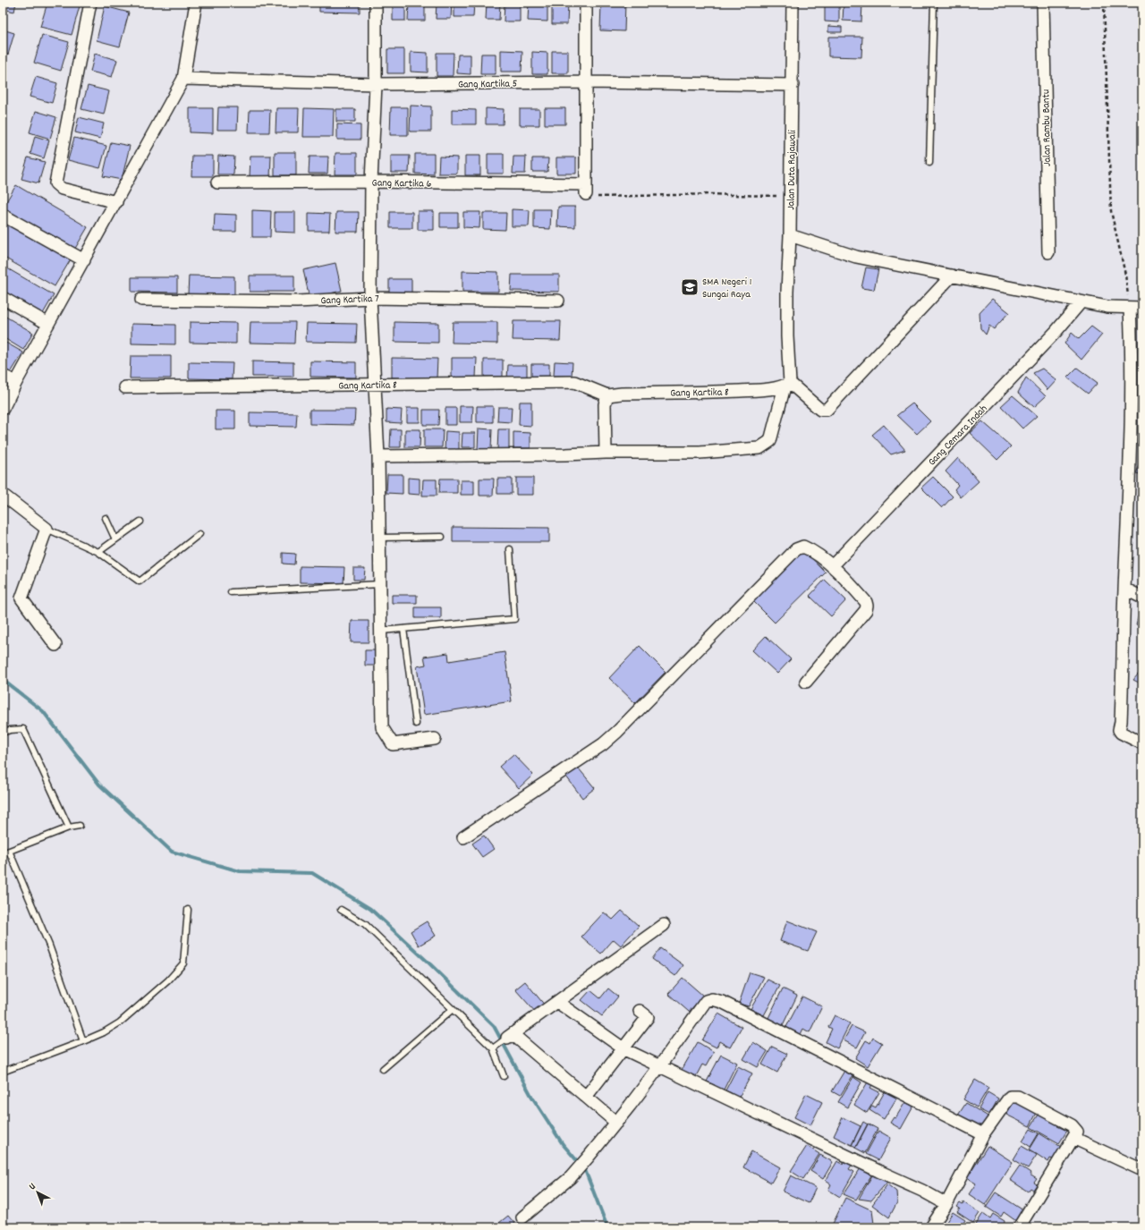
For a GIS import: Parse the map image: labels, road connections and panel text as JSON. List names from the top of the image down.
{
  "streets": {
    "street": [
      "Gang Kartika 5",
      "Jalan Rambu Bantu",
      "Jalan Duta Rajawali",
      "Gang Kartika 6",
      "Gang Kartika 7",
      "Gang Kartika 8",
      "Gang Cemara Indah"
    ]
  },
  "crossings": [
    ["Gang Kartika 5", "Jalan Duta Rajawali"],
    ["Jalan Duta Rajawali", "Gang Kartika 8"]
  ],
  "places": {
    "school or university": ["SMA Negeri 1 Sungai Raya"]
  },
  "north": "top left"
}
